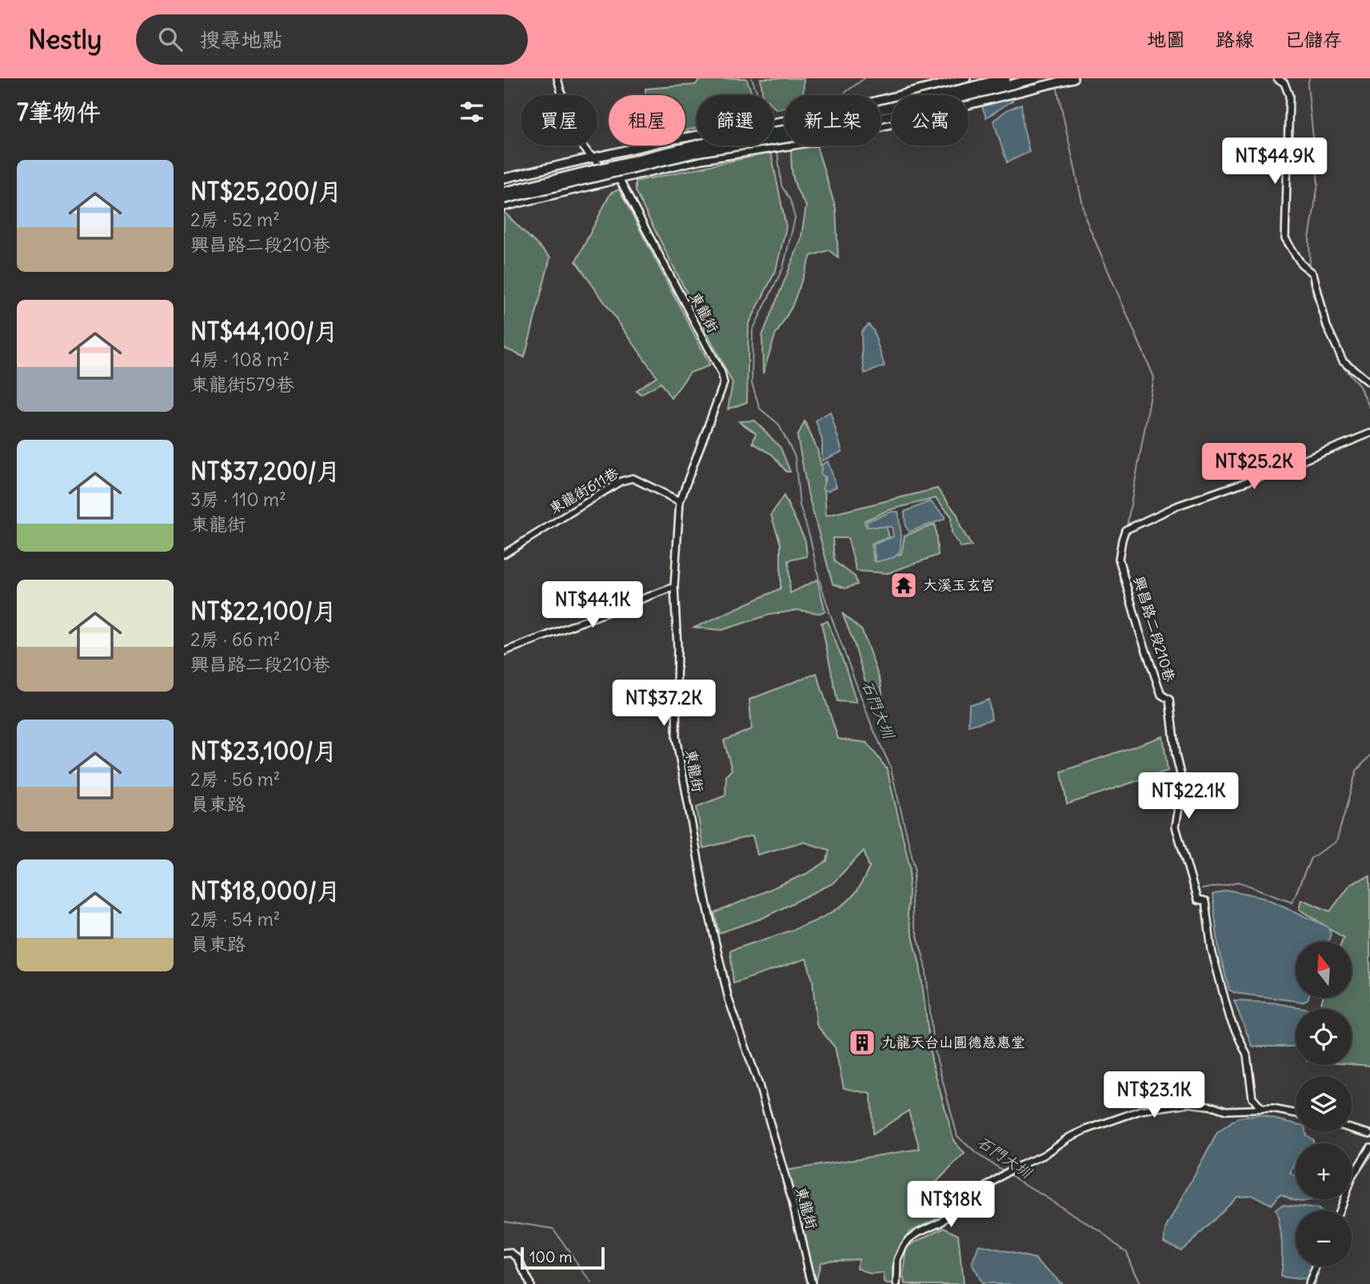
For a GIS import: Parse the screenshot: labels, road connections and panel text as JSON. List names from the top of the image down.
{
  "streets": {
    "street": ["東龍街", "東龍街611巷", "興昌路二段210巷"]
  },
  "crossings": [
    ["東龍街", "東龍街611巷"]
  ],
  "water": ["石門大圳"],
  "places": {
    "temple": ["大溪玉玄宮"],
    "building": ["九龍天台山圓德慈惠堂"]
  },
  "scale_bar": "100 m",
  "north": "top",
  "page": {
    "header": "Nestly",
    "search": "搜尋地點",
    "nav": ["地圖", "路線", "已儲存"],
    "heading": "7筆物件",
    "chip": [
      "買屋",
      "租屋",
      "篩選",
      "新上架",
      "公寓"
    ],
    "price": [
      "NT$44.9K",
      "NT$25.2K",
      "NT$44.1K",
      "NT$37.2K",
      "NT$22.1K",
      "NT$23.1K",
      "NT$18K"
    ],
    "list": [
      {
        "name": "NT$25,200/月",
        "note": "2房 · 52 m² · 興昌路二段210巷"
      },
      {
        "name": "NT$44,100/月",
        "note": "4房 · 108 m² · 東龍街579巷"
      },
      {
        "name": "NT$37,200/月",
        "note": "3房 · 110 m² · 東龍街"
      },
      {
        "name": "NT$22,100/月",
        "note": "2房 · 66 m² · 興昌路二段210巷"
      },
      {
        "name": "NT$23,100/月",
        "note": "2房 · 56 m² · 員東路"
      },
      {
        "name": "NT$18,000/月",
        "note": "2房 · 54 m² · 員東路"
      }
    ],
    "map_buttons": ["+", "−"],
    "scale": "100 m"
  }
}
